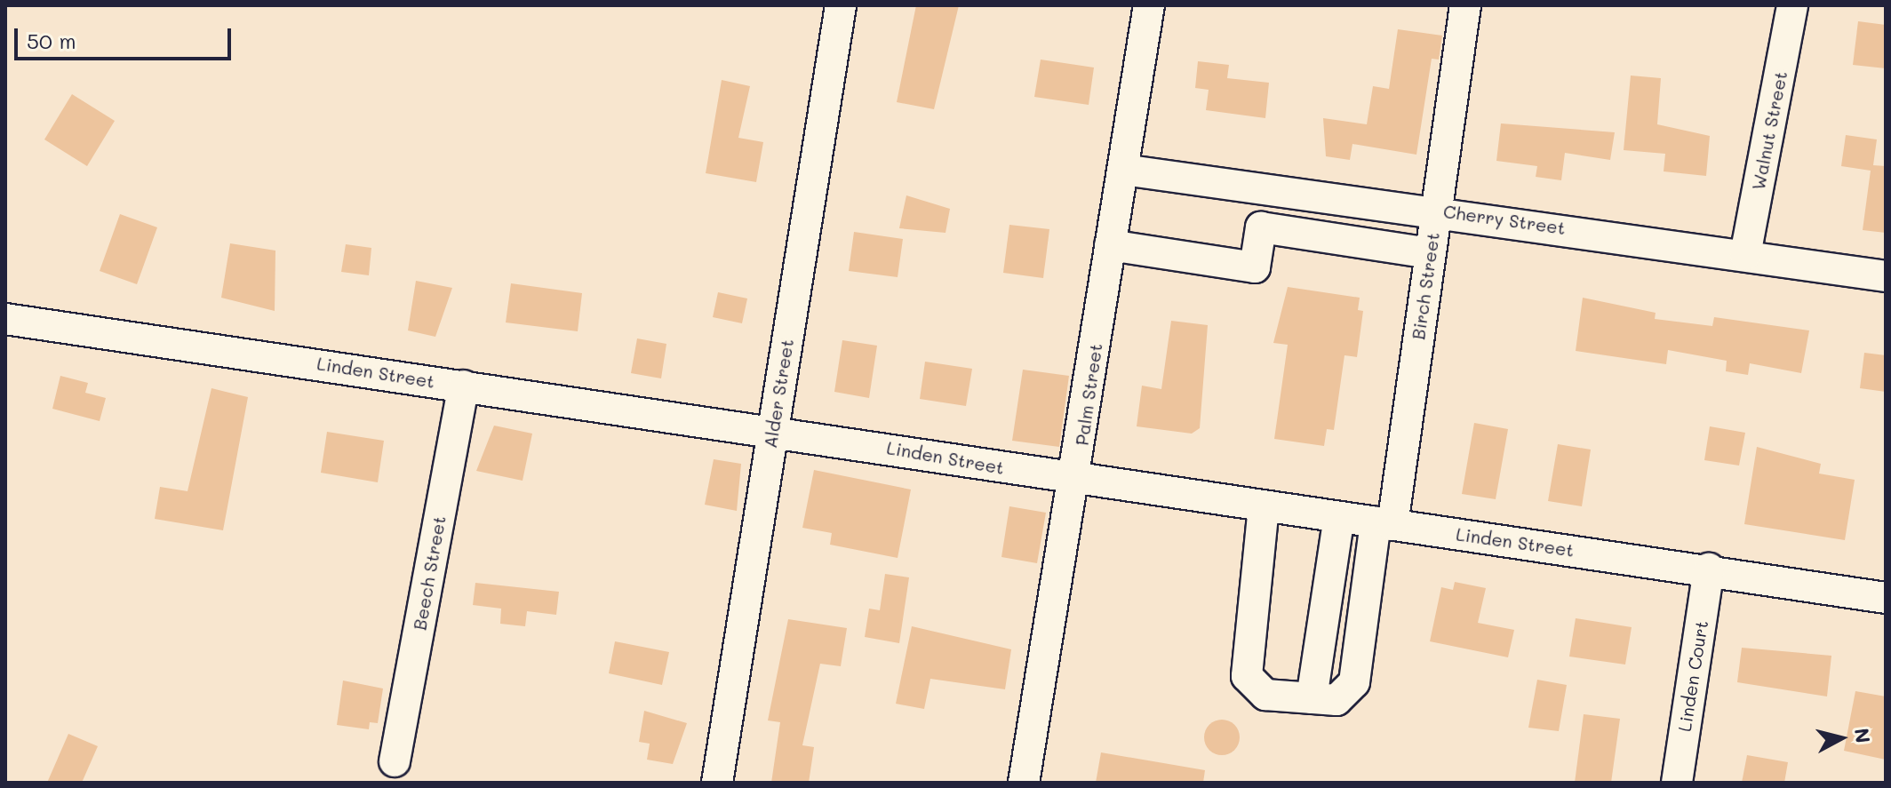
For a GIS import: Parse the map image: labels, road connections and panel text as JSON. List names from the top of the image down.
{
  "streets": {
    "street": [
      "Walnut Street",
      "Cherry Street",
      "Birch Street",
      "Linden Street",
      "Alder Street",
      "Palm Street",
      "Beech Street",
      "Linden Court"
    ]
  },
  "crossings": [
    ["Walnut Street", "Cherry Street"],
    ["Cherry Street", "Birch Street"],
    ["Cherry Street", "Palm Street"],
    ["Birch Street", "Linden Street"],
    ["Linden Street", "Alder Street"],
    ["Linden Street", "Palm Street"],
    ["Linden Street", "Beech Street"],
    ["Linden Street", "Linden Court"]
  ],
  "scale_bar": "50 m",
  "north": "right"
}
